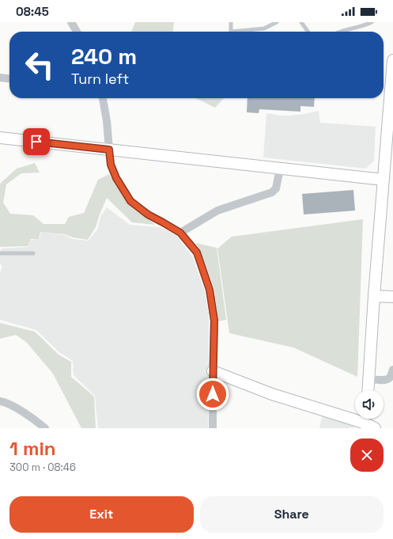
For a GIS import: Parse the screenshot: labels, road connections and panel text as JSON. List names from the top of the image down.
{
  "page": {
    "status": "08:45",
    "turn": ["240 m", "Turn left"],
    "heading": ["1 min", "300 m · 08:46"],
    "buttons": ["Exit", "Share"]
  }
}
